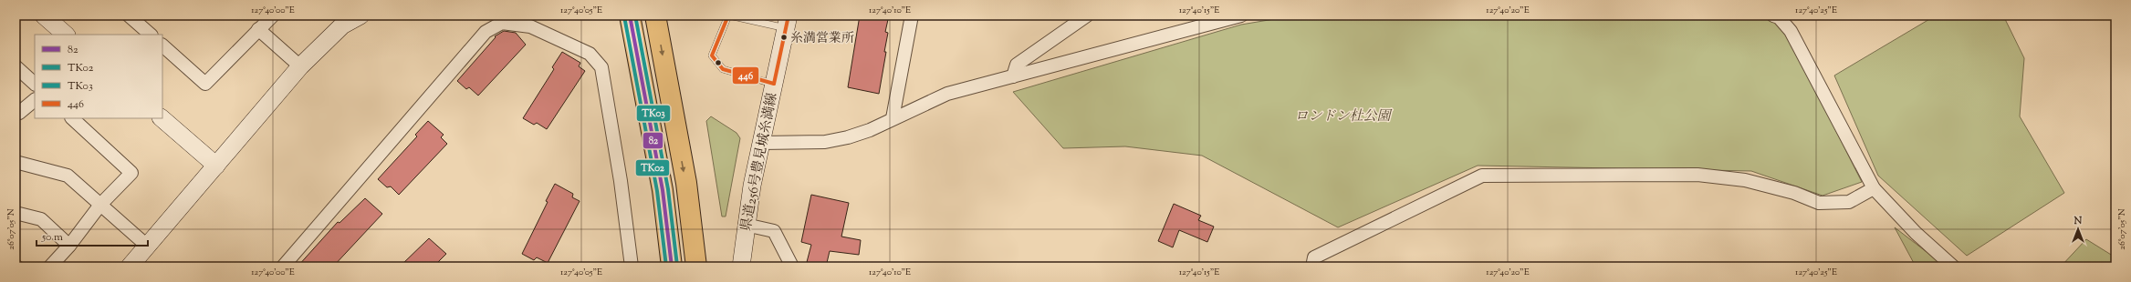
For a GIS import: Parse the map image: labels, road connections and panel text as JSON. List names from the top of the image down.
{
  "streets": {
    "street": ["県道256号豊見城糸満線"]
  },
  "parks": ["ロンドン杜公園"],
  "places": ["糸満営業所"],
  "lines": [
    "transit line 82",
    "transit line TK03",
    "transit line 446",
    "transit line TK02"
  ],
  "legend": [
    "82",
    "TK02",
    "TK03",
    "446"
  ],
  "scale_bar": "50 m",
  "north": "top",
  "coordinates": [
    "127°40'00\"E",
    "127°40'05\"E",
    "127°40'10\"E",
    "127°40'15\"E",
    "127°40'20\"E",
    "127°40'25\"E",
    "26°07'05\"N"
  ]
}
